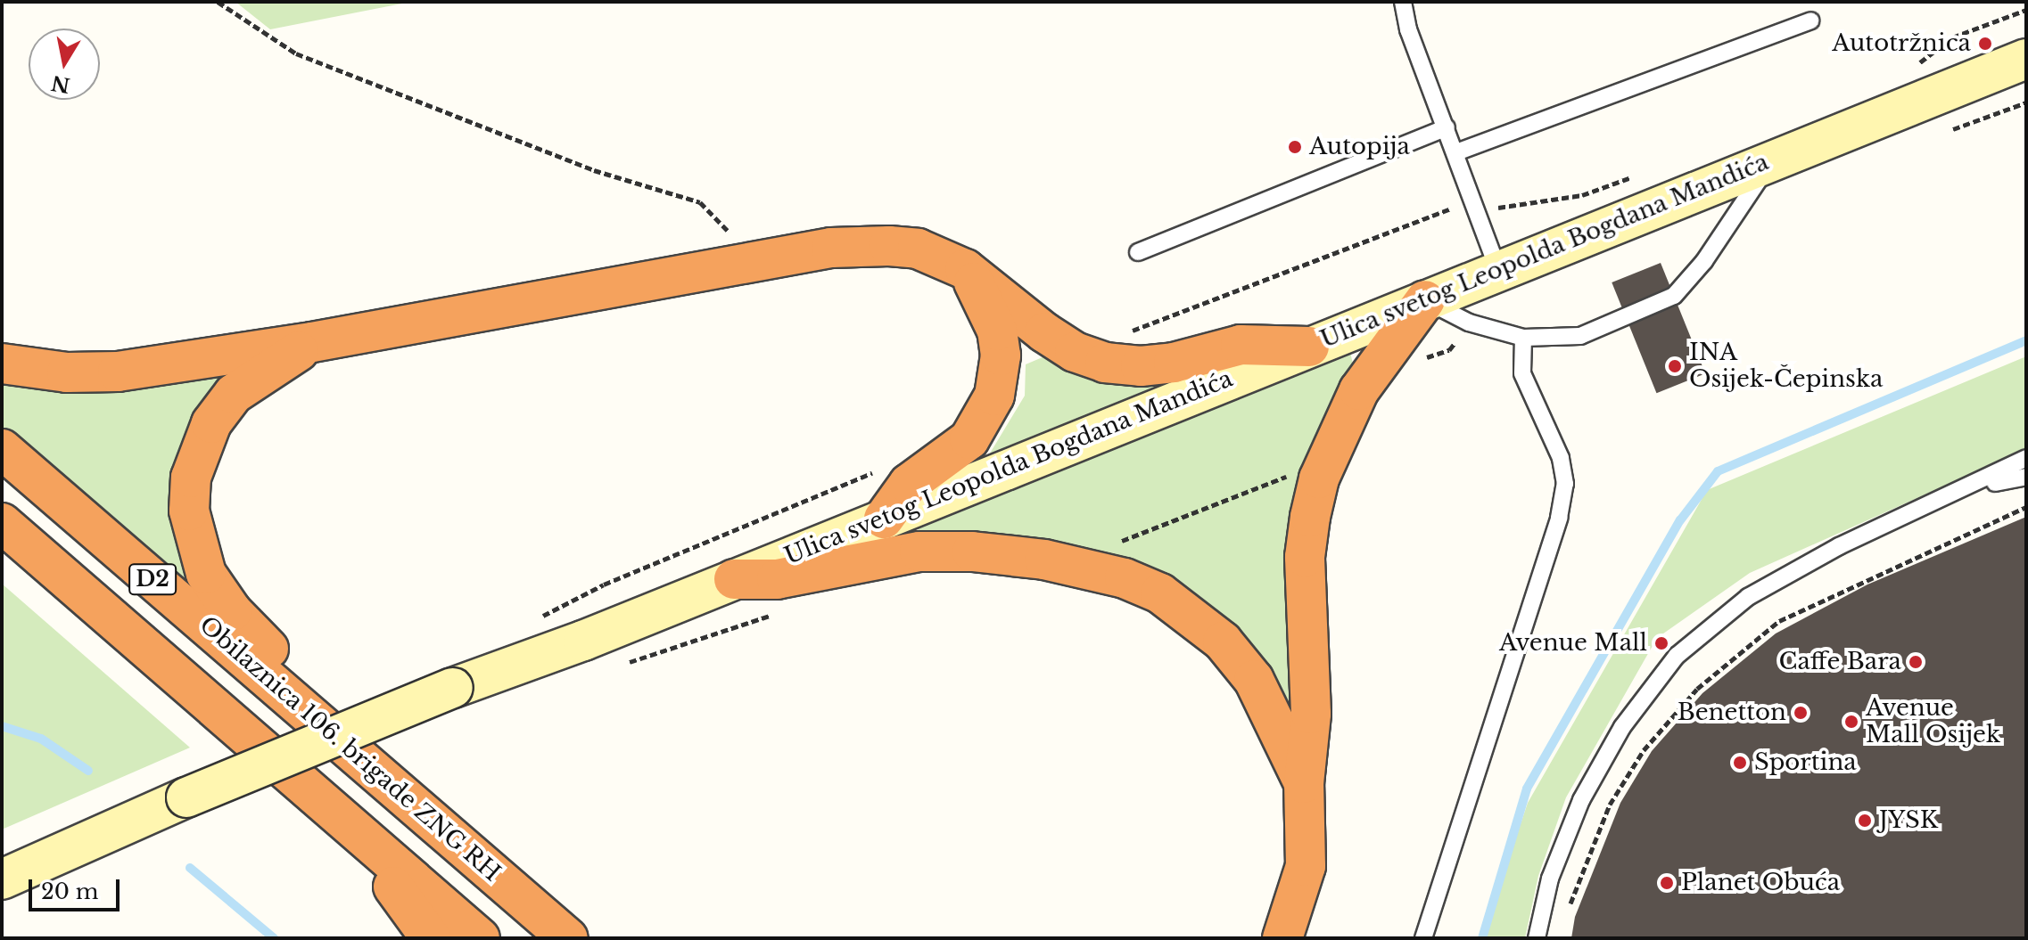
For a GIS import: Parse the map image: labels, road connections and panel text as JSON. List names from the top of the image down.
{
  "streets": {
    "highway": ["D2", "Obilaznica 106. brigade ZNG RH"],
    "main road": ["Ulica svetog Leopolda Bogdana Mandića"]
  },
  "places": [
    "Autotržnica",
    "Autopija",
    "INA Osijek-Čepinska",
    "Avenue Mall",
    "Caffe Bara",
    "Benetton",
    "Avenue Mall Osijek",
    "Sportina",
    "JYSK",
    "Planet Obuća"
  ],
  "scale_bar": "20 m",
  "north": "bottom"
}
